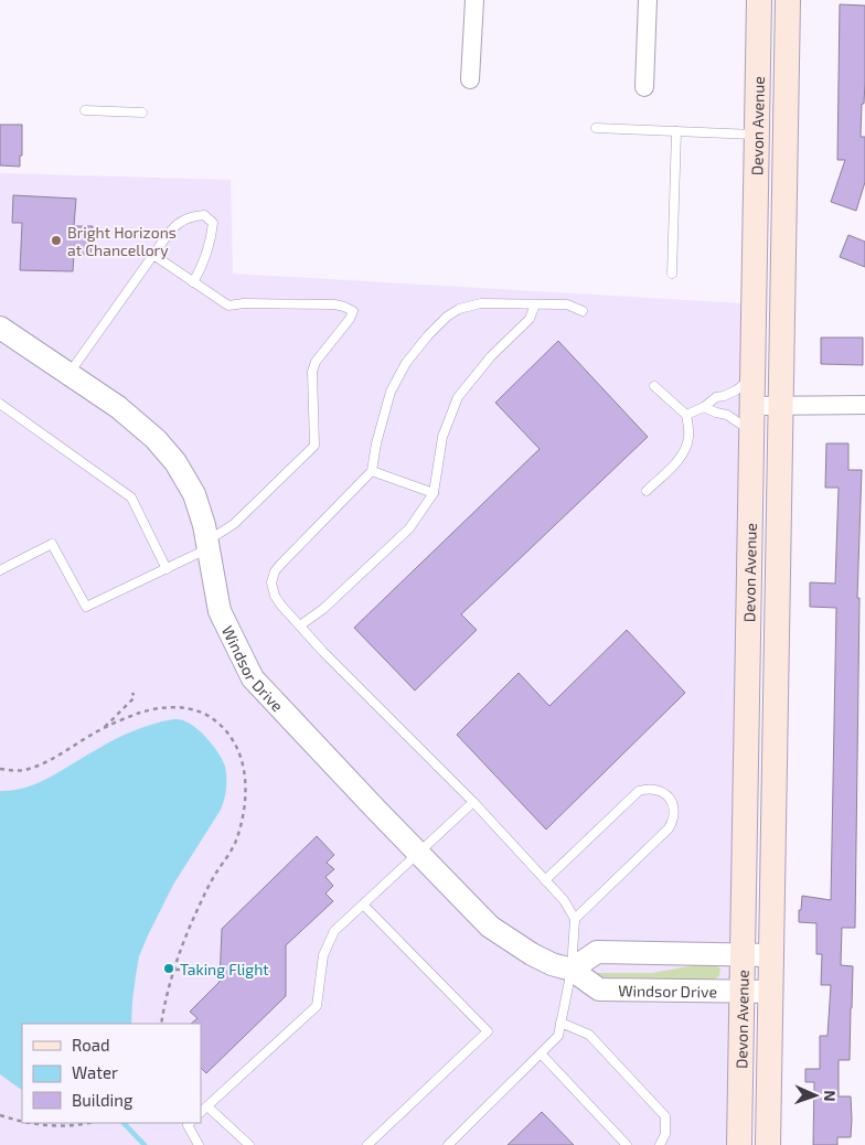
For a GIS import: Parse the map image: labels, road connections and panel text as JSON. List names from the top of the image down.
{
  "streets": {
    "main road": ["Devon Avenue"],
    "street": ["Windsor Drive"]
  },
  "crossings": [
    ["Devon Avenue", "Windsor Drive"]
  ],
  "places": ["Bright Horizons at Chancellory", "Taking Flight"],
  "legend": ["Road", "Water", "Building"],
  "north": "right"
}
